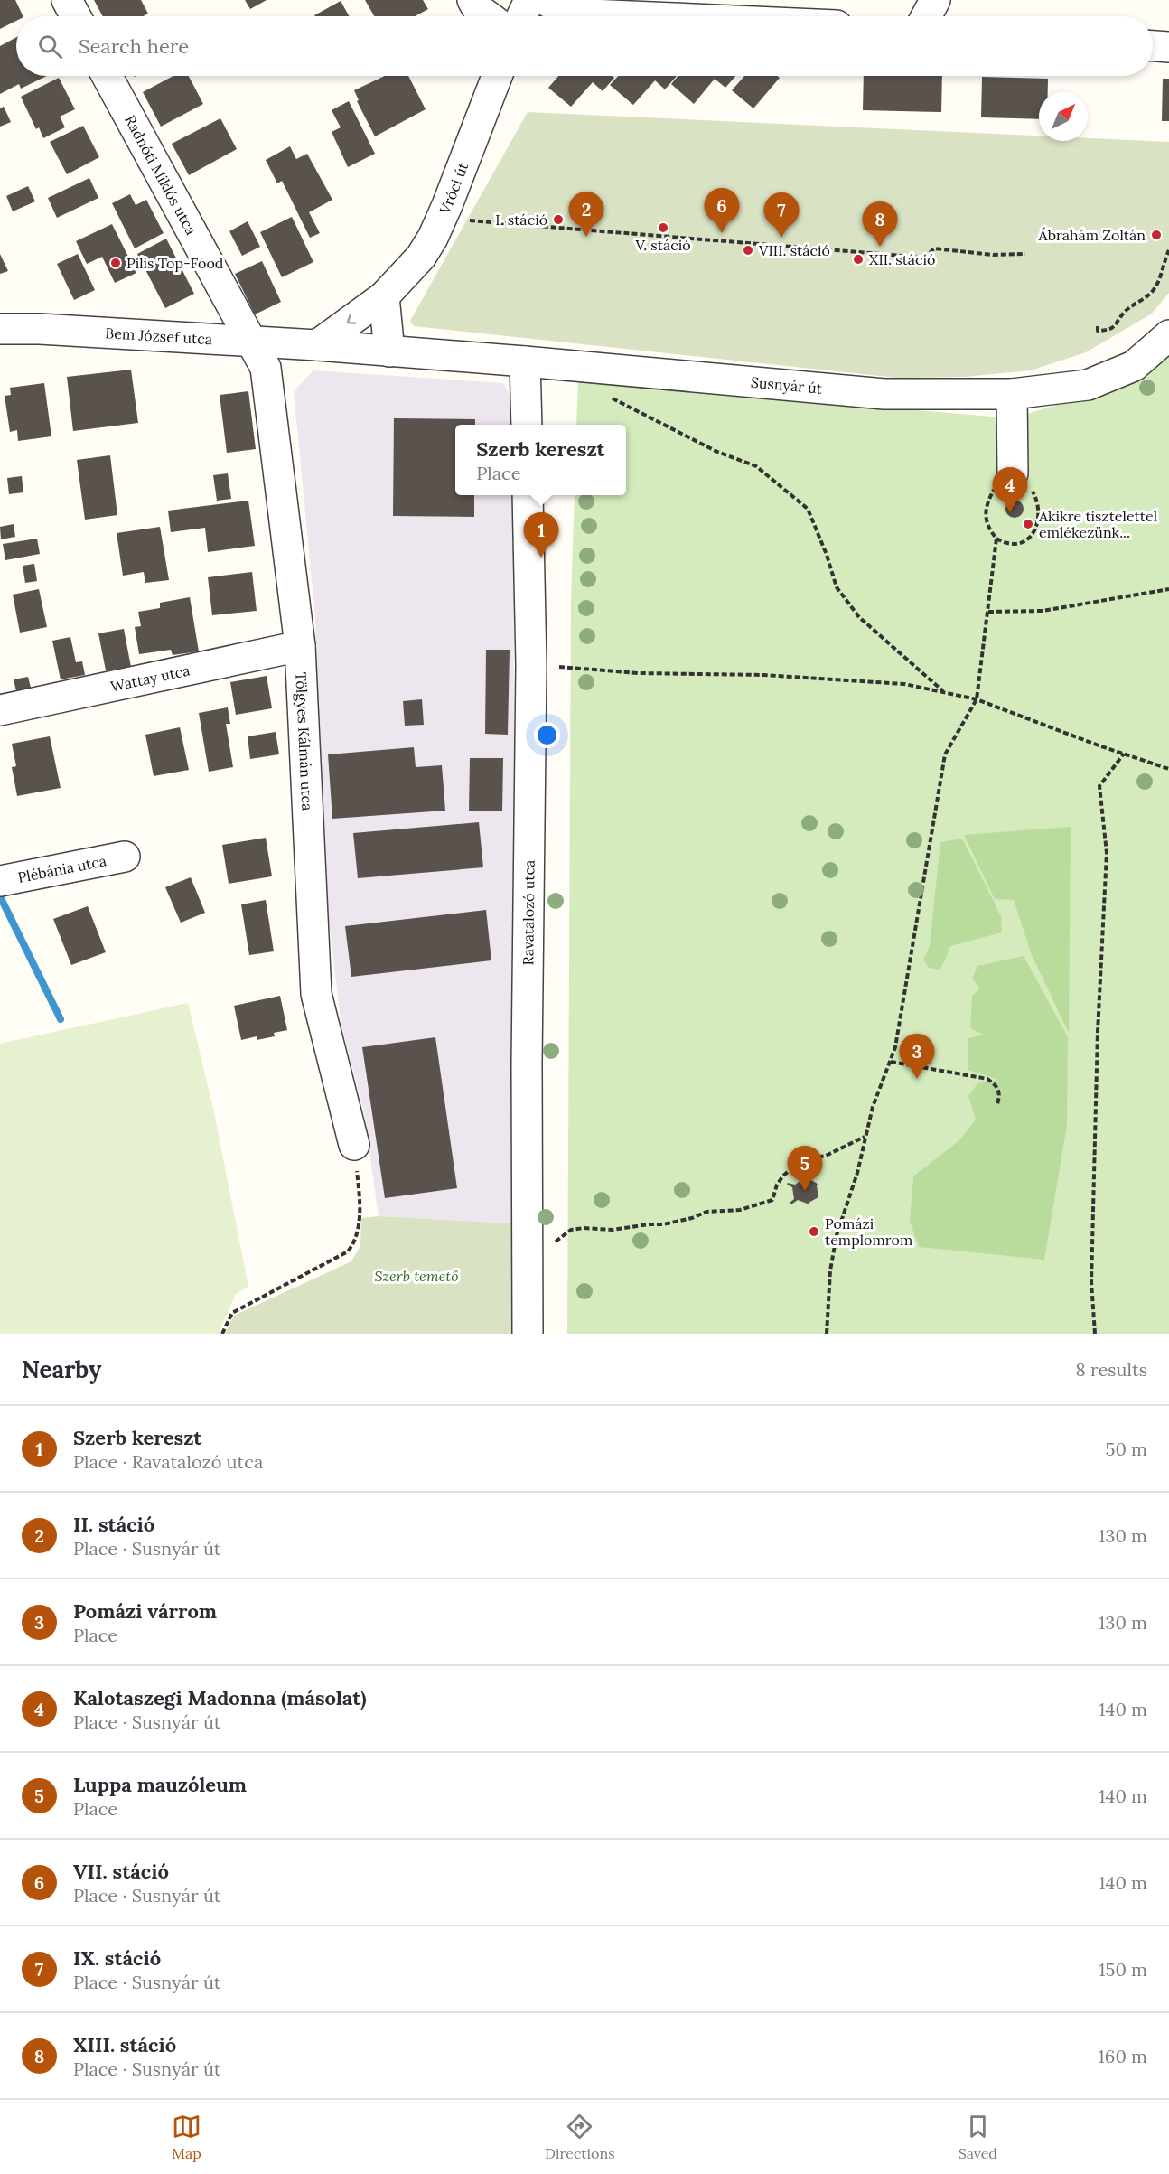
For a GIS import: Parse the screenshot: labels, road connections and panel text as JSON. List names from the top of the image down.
{
  "streets": {
    "street": [
      "Radnóti Miklós utca",
      "Vróci út",
      "Bem József utca",
      "Susnyár út",
      "Wattay utca",
      "Tölgyes Kálmán utca",
      "Plébánia utca",
      "Ravatalozó utca"
    ]
  },
  "crossings": [
    ["Radnóti Miklós utca", "Bem József utca"],
    ["Radnóti Miklós utca", "Tölgyes Kálmán utca"],
    ["Vróci út", "Bem József utca"],
    ["Bem József utca", "Susnyár út"],
    ["Bem József utca", "Tölgyes Kálmán utca"],
    ["Wattay utca", "Tölgyes Kálmán utca"]
  ],
  "parks": ["Szerb temető"],
  "places": [
    "I. stáció",
    "V. stáció",
    "Ábrahám Zoltán",
    "VIII. stáció",
    "XII. stáció",
    "Pilis Top-Food",
    "Akikre tisztelettel emlékezünk...",
    "Pomázi templomrom"
  ],
  "north": "top right",
  "page": {
    "search": "Search here",
    "pins": [
      "6",
      "2",
      "7",
      "8",
      "4",
      "1",
      "3",
      "5"
    ],
    "popup": ["Szerb kereszt", "Place"],
    "heading": ["Nearby", "8 results"],
    "list": [
      {
        "mark": "1",
        "name": "Szerb kereszt",
        "note": "Place · Ravatalozó utca",
        "value": "50 m"
      },
      {
        "mark": "2",
        "name": "II. stáció",
        "note": "Place · Susnyár út",
        "value": "130 m"
      },
      {
        "mark": "3",
        "name": "Pomázi várrom",
        "note": "Place",
        "value": "130 m"
      },
      {
        "mark": "4",
        "name": "Kalotaszegi Madonna (másolat)",
        "note": "Place · Susnyár út",
        "value": "140 m"
      },
      {
        "mark": "5",
        "name": "Luppa mauzóleum",
        "note": "Place",
        "value": "140 m"
      },
      {
        "mark": "6",
        "name": "VII. stáció",
        "note": "Place · Susnyár út",
        "value": "140 m"
      },
      {
        "mark": "7",
        "name": "IX. stáció",
        "note": "Place · Susnyár út",
        "value": "150 m"
      },
      {
        "mark": "8",
        "name": "XIII. stáció",
        "note": "Place · Susnyár út",
        "value": "160 m"
      }
    ],
    "nav": ["Map", "Directions", "Saved"]
  }
}
